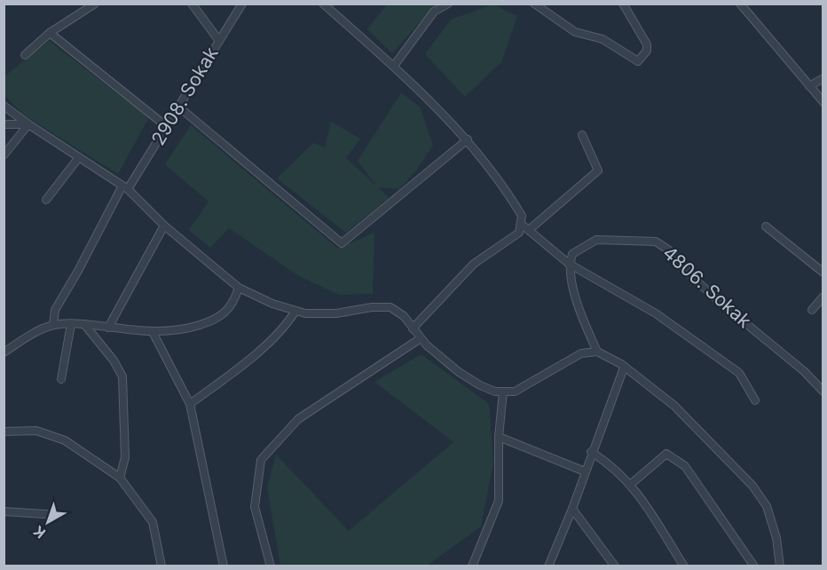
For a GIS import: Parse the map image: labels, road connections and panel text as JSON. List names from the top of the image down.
{
  "streets": {
    "street": ["2908. Sokak", "4806. Sokak"]
  },
  "north": "bottom left"
}
